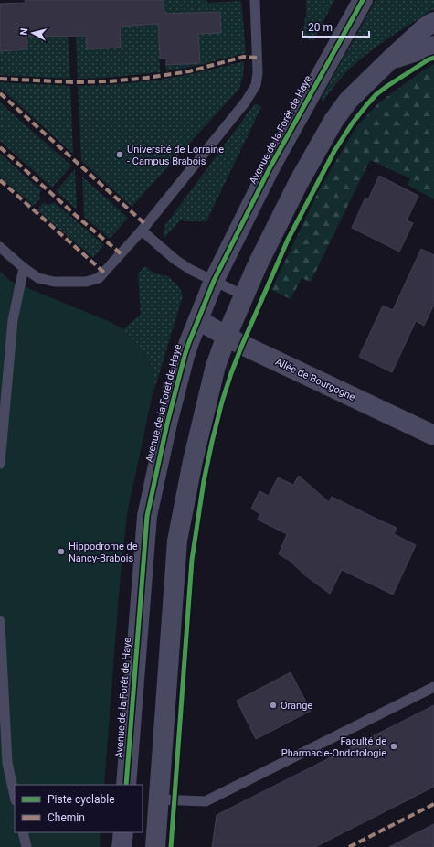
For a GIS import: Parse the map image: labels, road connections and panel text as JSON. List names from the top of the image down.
{
  "streets": {
    "street": ["Avenue de la Forêt de Haye", "Allée de Bourgogne"]
  },
  "crossings": [
    ["Avenue de la Forêt de Haye", "Allée de Bourgogne"]
  ],
  "places": [
    "Université de Lorraine - Campus Brabois",
    "Hippodrome de Nancy-Brabois",
    "Orange",
    "Faculté de Pharmacie-Ondotologie"
  ],
  "legend": ["Piste cyclable", "Chemin"],
  "scale_bar": "20 m",
  "north": "left"
}
